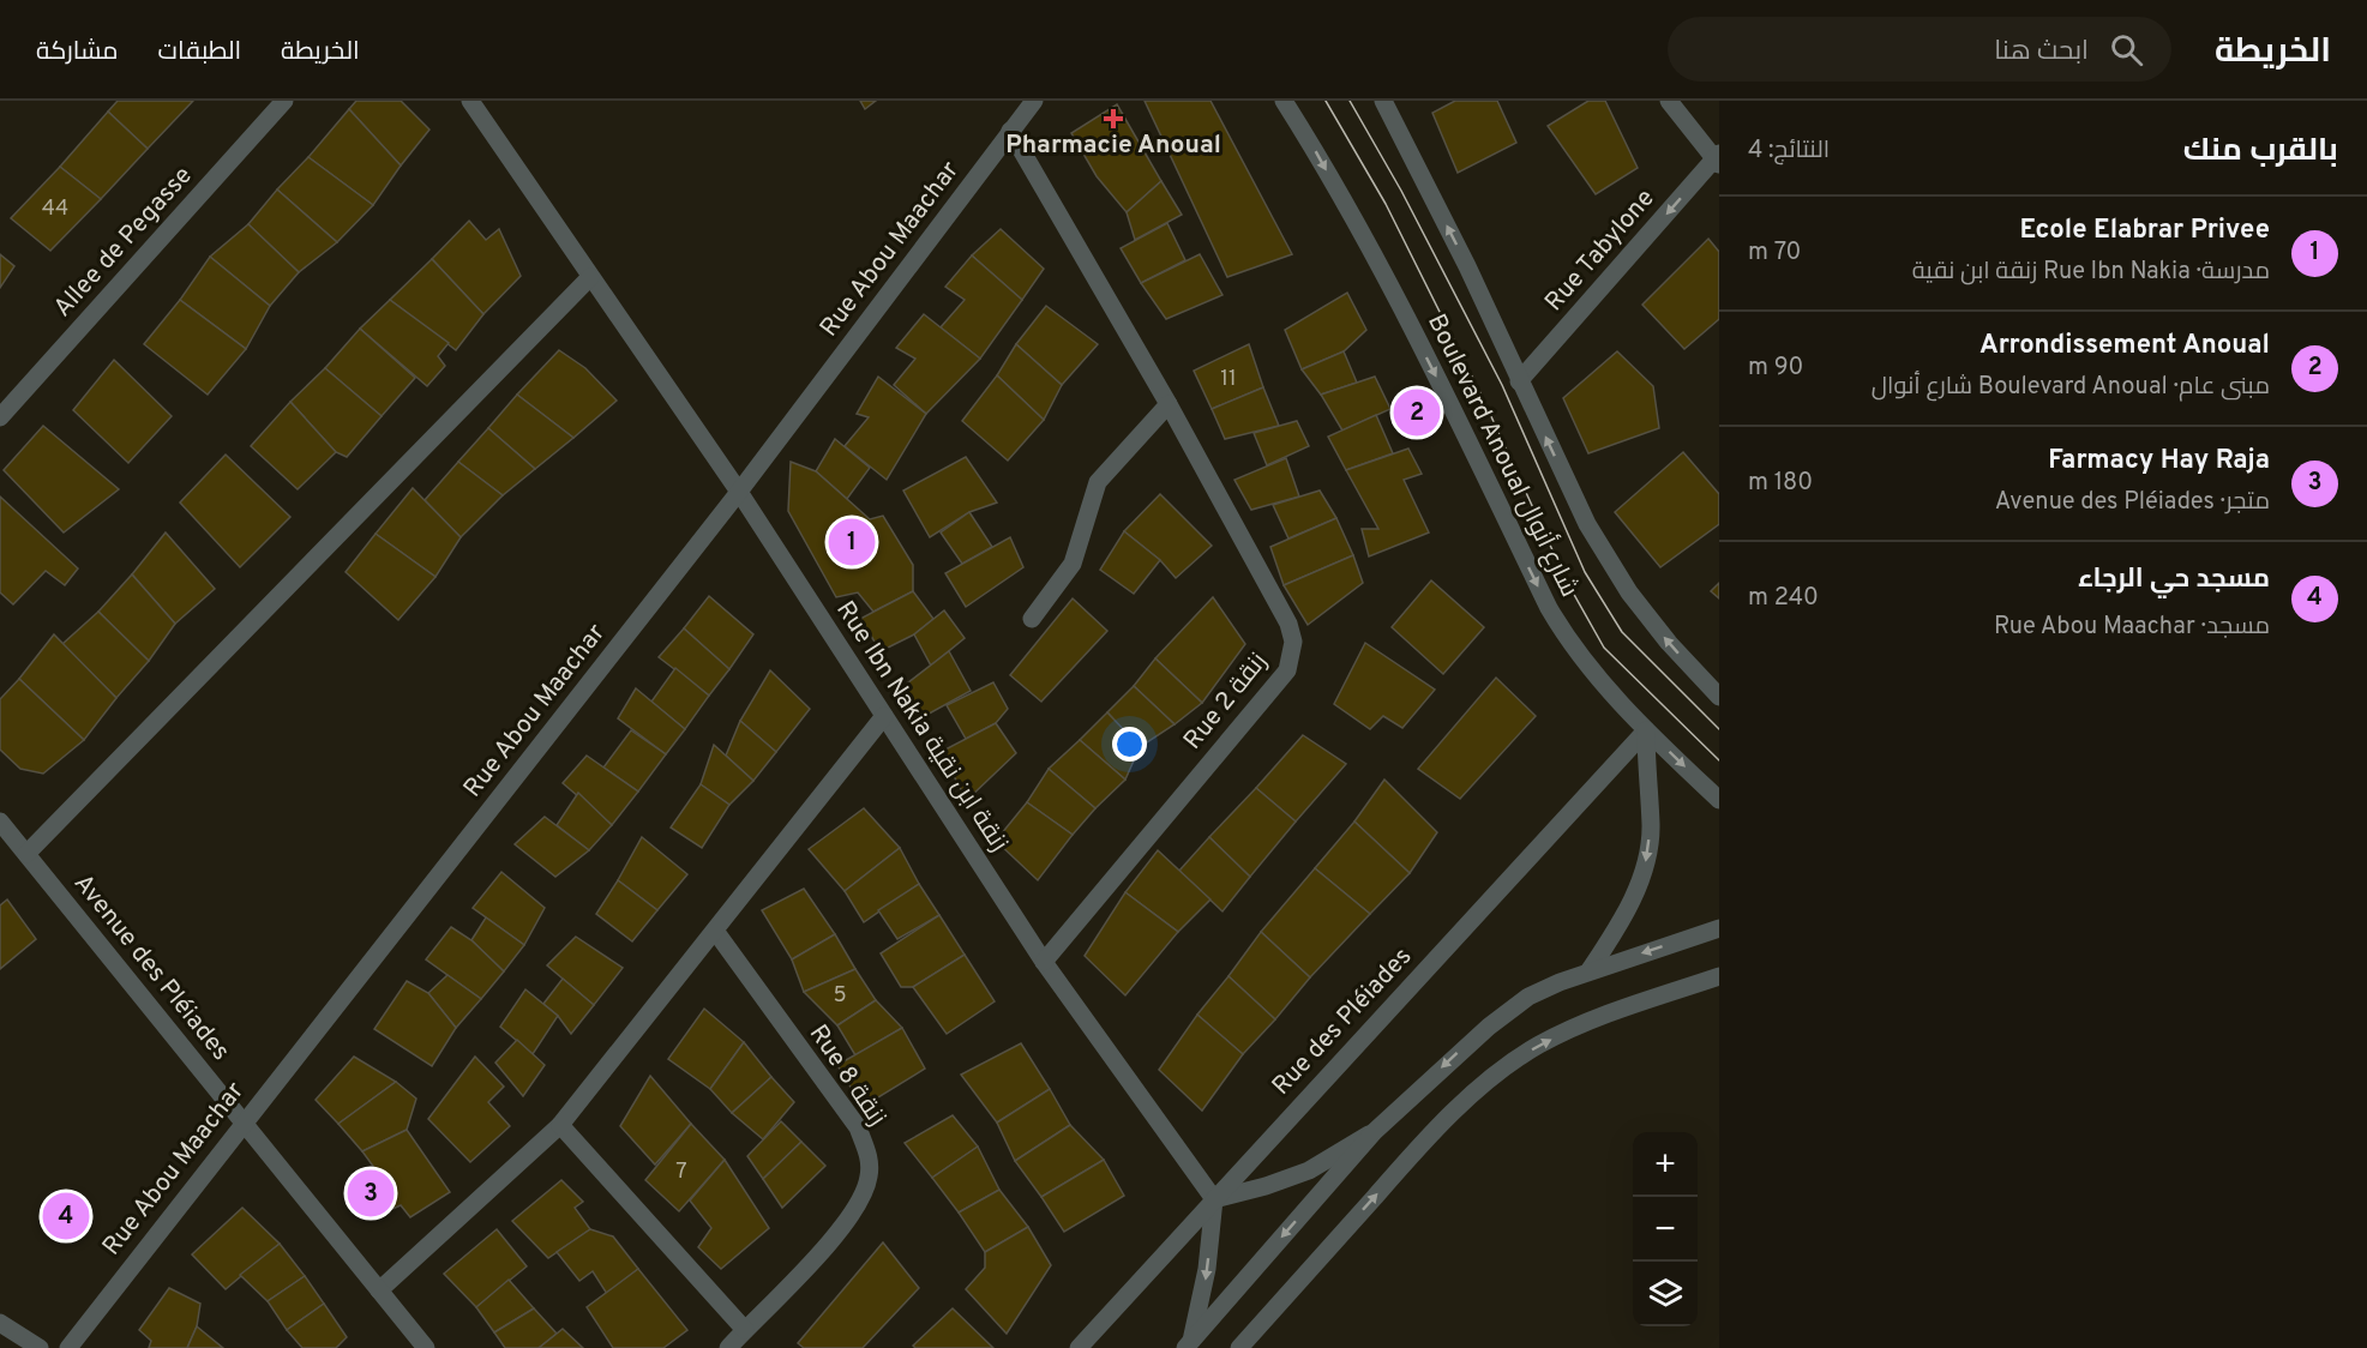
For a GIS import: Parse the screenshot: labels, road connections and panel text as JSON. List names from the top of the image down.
{
  "streets": {
    "street": [
      "Allee de Pegasse",
      "Rue Abou Maachar",
      "Rue Tabylone",
      "Boulevard Anoual شارع أنوال",
      "Rue 2 زنقة",
      "Rue Ibn Nakia زنقة ابن نقية",
      "Avenue des Pléiades",
      "Rue des Pléiades",
      "Rue 8 زنقة"
    ]
  },
  "crossings": [
    ["Rue Abou Maachar", "Rue 2 زنقة"],
    ["Rue Abou Maachar", "Rue Ibn Nakia زنقة ابن نقية"],
    ["Rue Abou Maachar", "Avenue des Pléiades"],
    ["Rue Tabylone", "Boulevard Anoual شارع أنوال"],
    ["Boulevard Anoual شارع أنوال", "Rue des Pléiades"],
    ["Rue 2 زنقة", "Rue Ibn Nakia زنقة ابن نقية"],
    ["Rue Ibn Nakia زنقة ابن نقية", "Rue des Pléiades"]
  ],
  "one_way": ["Rue Tabylone"],
  "places": {
    "health": ["Pharmacie Anoual"]
  },
  "house_numbers": [
    "44",
    "11",
    "5",
    "7"
  ],
  "page": {
    "header": "الخريطة",
    "search": "ابحث هنا",
    "nav": ["الخريطة", "الطبقات", "مشاركة"],
    "heading": ["بالقرب منك", "النتائج: 4"],
    "list": [
      {
        "mark": "1",
        "name": "Ecole Elabrar Privee",
        "note": "مدرسة · Rue Ibn Nakia زنقة ابن نقية",
        "value": "70 m"
      },
      {
        "mark": "2",
        "name": "Arrondissement Anoual",
        "note": "مبنى عام · Boulevard Anoual شارع أنوال",
        "value": "90 m"
      },
      {
        "mark": "3",
        "name": "Farmacy Hay Raja",
        "note": "متجر · Avenue des Pléiades",
        "value": "180 m"
      },
      {
        "mark": "4",
        "name": "مسجد حي الرجاء",
        "note": "مسجد · Rue Abou Maachar",
        "value": "240 m"
      }
    ],
    "pins": [
      "2",
      "1",
      "3",
      "4"
    ],
    "map_buttons": ["+", "−"]
  }
}
